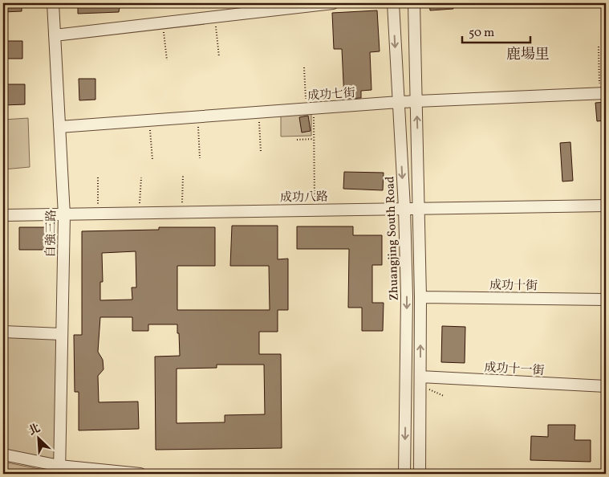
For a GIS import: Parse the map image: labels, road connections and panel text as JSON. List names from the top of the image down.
{
  "streets": {
    "street": [
      "成功七街",
      "成功八路",
      "自強三路",
      "Zhuangjing South Road",
      "成功十街",
      "成功十一街"
    ]
  },
  "crossings": [
    ["成功七街", "自強三路"],
    ["成功七街", "Zhuangjing South Road"],
    ["成功八路", "自強三路"],
    ["成功八路", "Zhuangjing South Road"]
  ],
  "districts": ["鹿場里"],
  "scale_bar": "50 m",
  "north": "top left"
}
